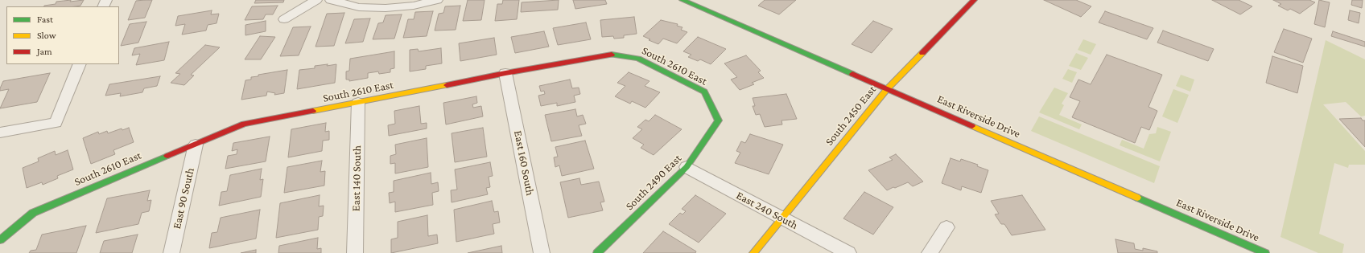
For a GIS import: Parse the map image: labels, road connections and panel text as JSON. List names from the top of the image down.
{
  "streets": {
    "street": [
      "South 2610 East",
      "South 2450 East",
      "East Riverside Drive",
      "East 160 South",
      "East 140 South",
      "South 2490 East",
      "East 90 South",
      "East 240 South"
    ]
  },
  "crossings": [
    ["South 2610 East", "East 160 South"],
    ["South 2610 East", "East 140 South"],
    ["South 2610 East", "South 2490 East"],
    ["South 2610 East", "East 90 South"],
    ["South 2450 East", "East Riverside Drive"],
    ["South 2450 East", "East 240 South"],
    ["South 2490 East", "East 240 South"]
  ],
  "legend": ["Fast", "Slow", "Jam"]
}
